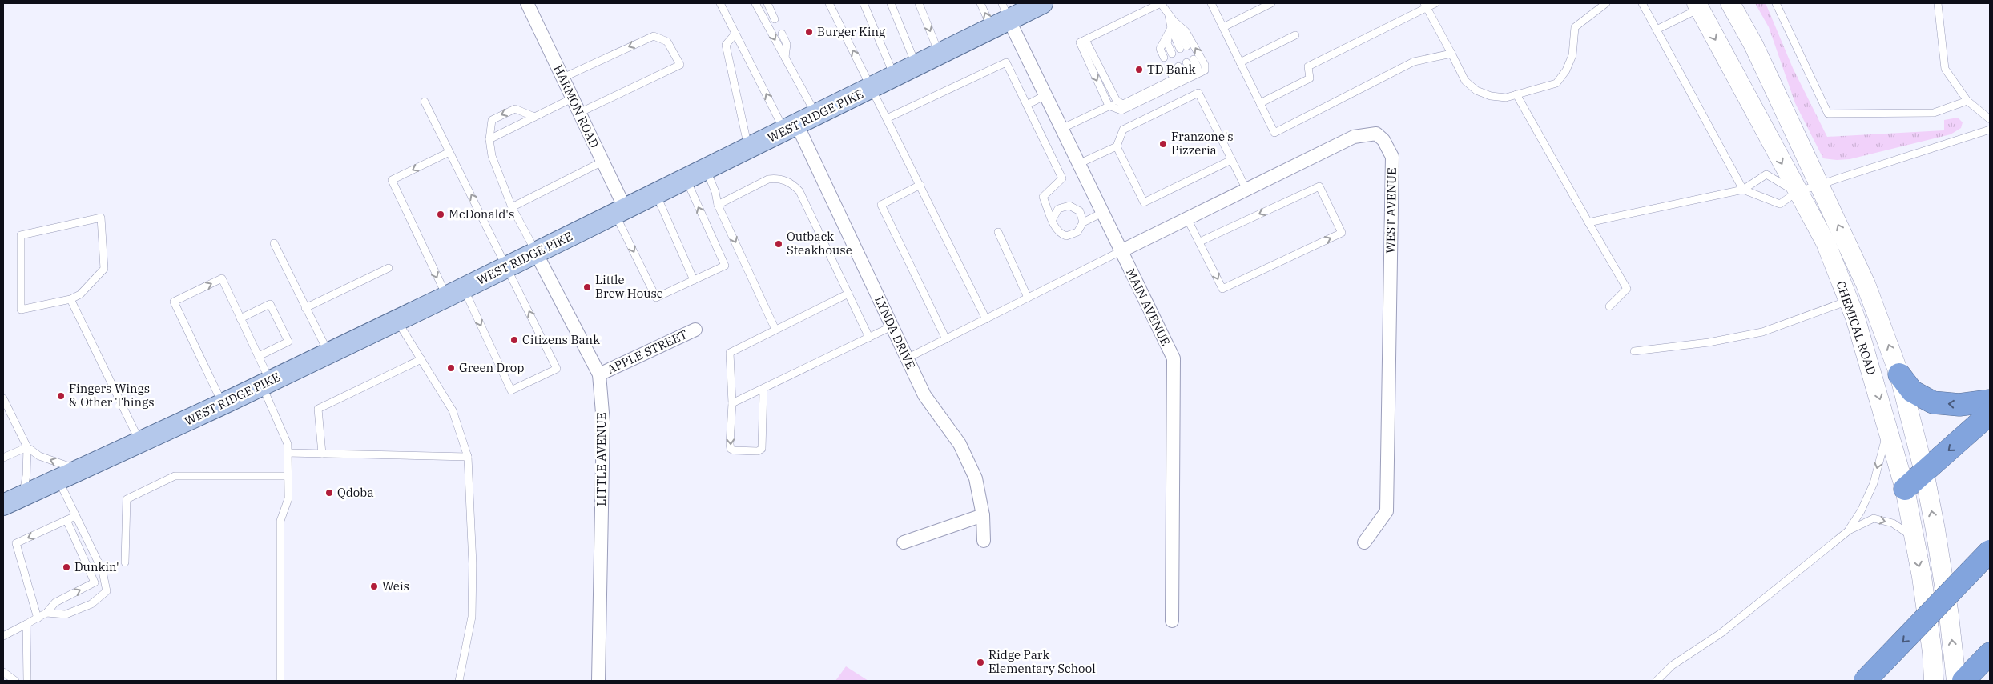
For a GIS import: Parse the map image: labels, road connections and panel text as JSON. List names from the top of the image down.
{
  "streets": {
    "main road": ["WEST RIDGE PIKE", "CHEMICAL ROAD"],
    "street": [
      "HARMON ROAD",
      "WEST AVENUE",
      "MAIN AVENUE",
      "LYNDA DRIVE",
      "APPLE STREET",
      "LITTLE AVENUE"
    ]
  },
  "crossings": [
    ["HARMON ROAD", "WEST RIDGE PIKE"],
    ["WEST RIDGE PIKE", "MAIN AVENUE"],
    ["WEST RIDGE PIKE", "LYNDA DRIVE"],
    ["WEST RIDGE PIKE", "LITTLE AVENUE"],
    ["WEST AVENUE", "MAIN AVENUE"],
    ["APPLE STREET", "LITTLE AVENUE"]
  ],
  "places": [
    "Burger King",
    "TD Bank",
    "Franzone's Pizzeria",
    "McDonald's",
    "Outback Steakhouse",
    "Little Brew House",
    "Citizens Bank",
    "Green Drop",
    "Fingers Wings & Other Things",
    "Qdoba",
    "Dunkin'",
    "Weis",
    "Ridge Park Elementary School"
  ]
}
